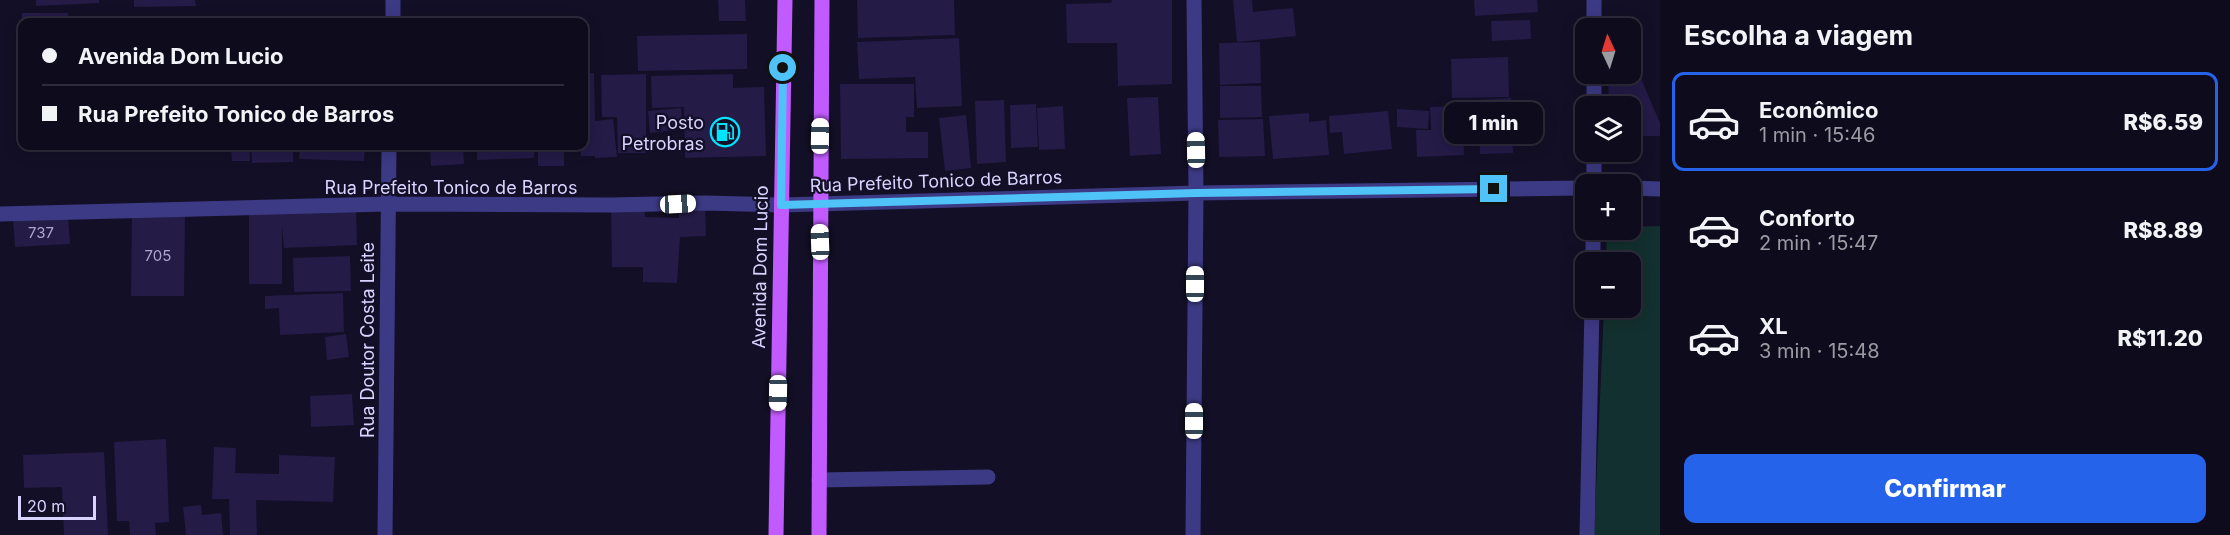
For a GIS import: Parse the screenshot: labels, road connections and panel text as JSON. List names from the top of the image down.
{
  "streets": {
    "main road": ["Avenida Dom Lucio"],
    "street": ["Rua Prefeito Tonico de Barros", "Rua Doutor Costa Leite"]
  },
  "crossings": [
    ["Rua Prefeito Tonico de Barros", "Avenida Dom Lucio"],
    ["Rua Prefeito Tonico de Barros", "Rua Doutor Costa Leite"]
  ],
  "places": {
    "fuel station": ["Posto Petrobras"]
  },
  "house_numbers": ["737", "705"],
  "scale_bar": "20 m",
  "north": "top",
  "page": {
    "heading": "Escolha a viagem",
    "map_buttons": ["+", "−"],
    "banner": ["Avenida Dom Lucio", "Rua Prefeito Tonico de Barros"],
    "list": [
      {
        "name": "Econômico",
        "note": "1 min · 15:46",
        "value": "R$6.59"
      },
      {
        "name": "Conforto",
        "note": "2 min · 15:47",
        "value": "R$8.89"
      },
      {
        "name": "XL",
        "note": "3 min · 15:48",
        "value": "R$11.20"
      }
    ],
    "bubble": "1 min",
    "buttons": "Confirmar",
    "scale": "20 m"
  }
}
